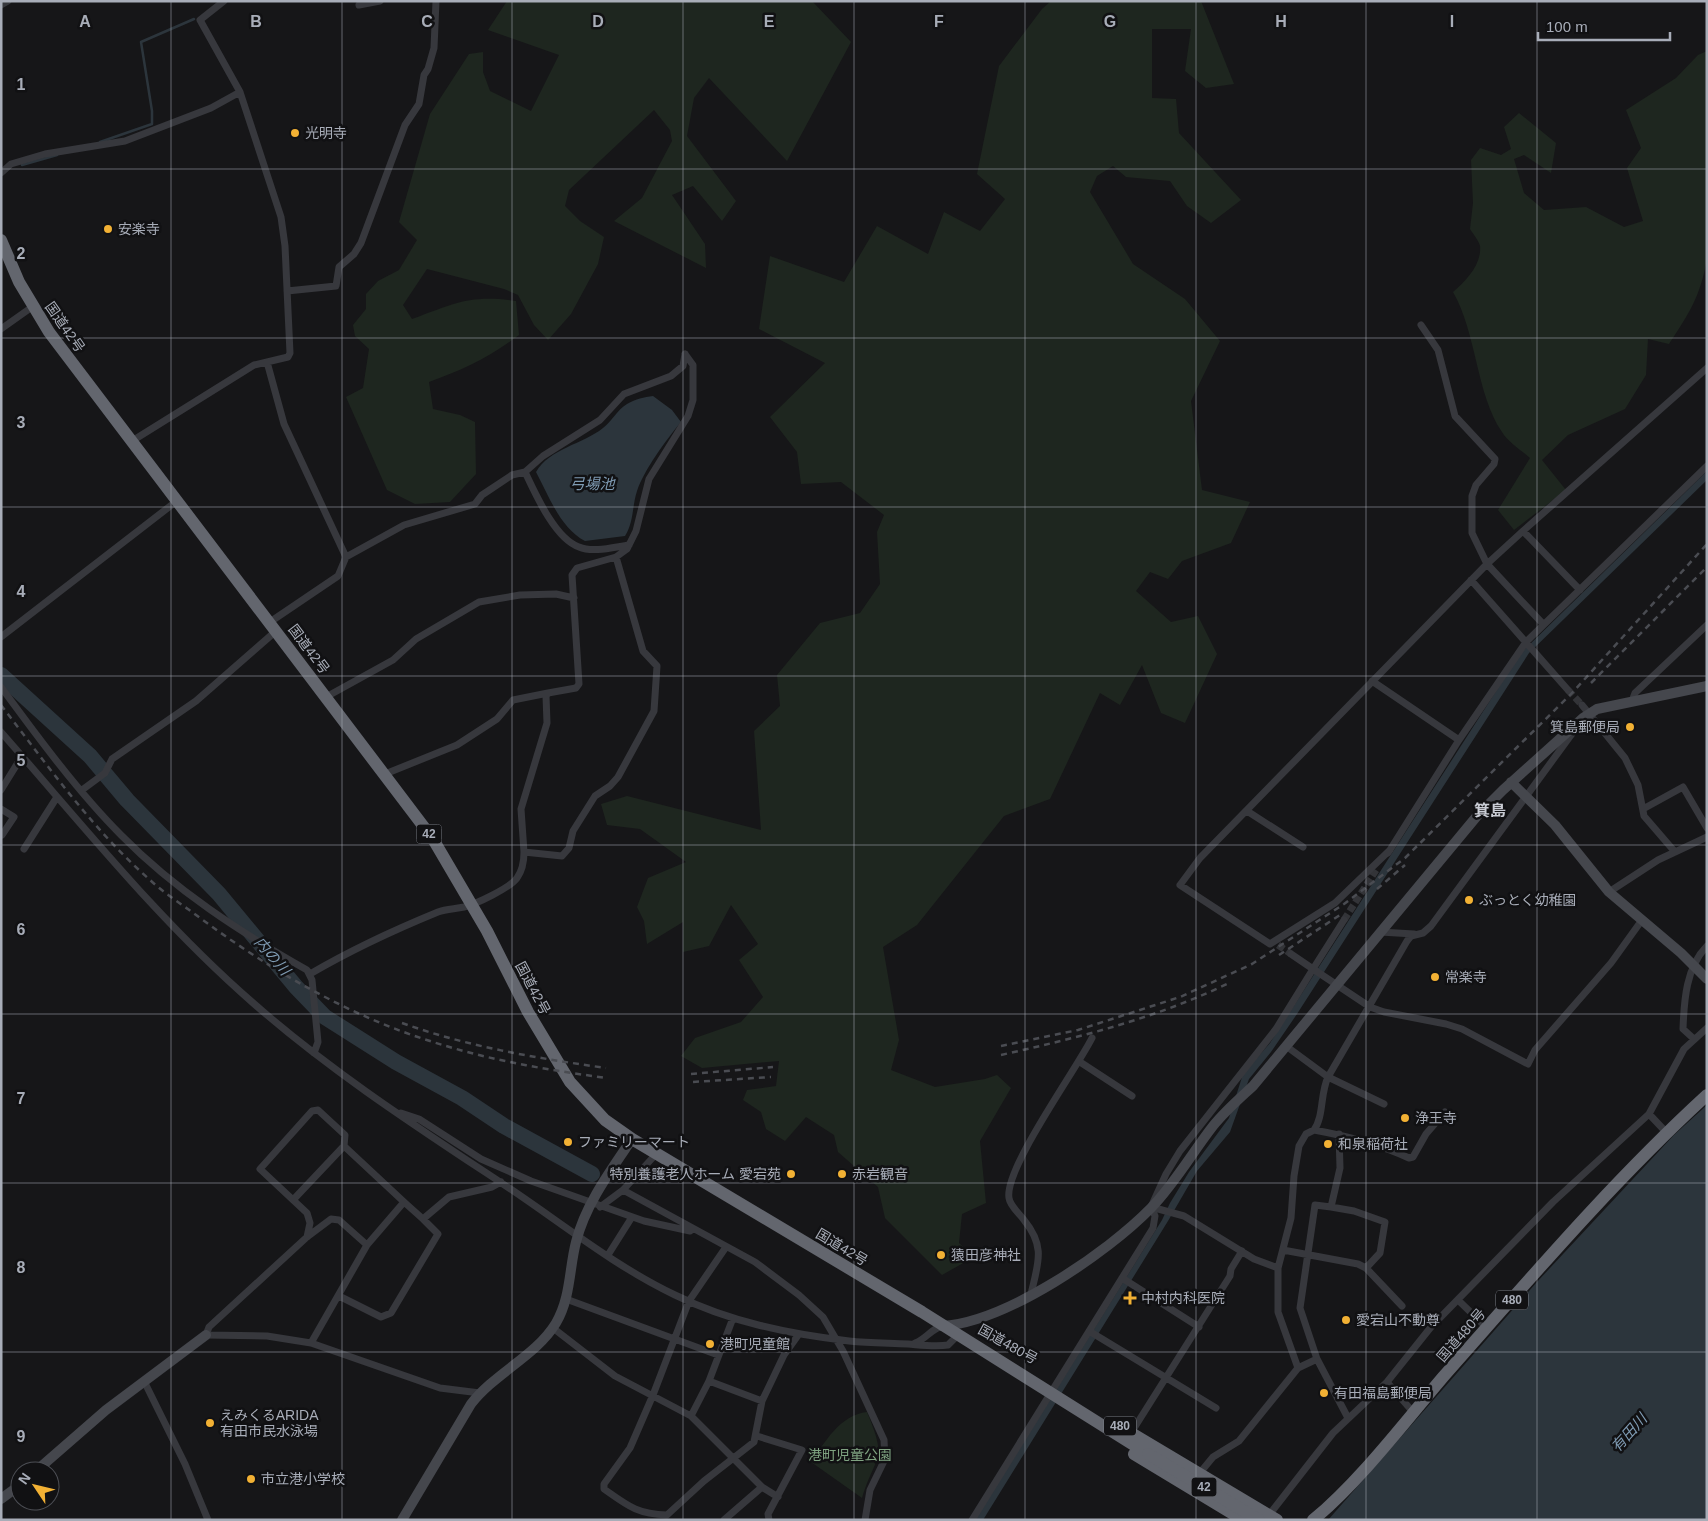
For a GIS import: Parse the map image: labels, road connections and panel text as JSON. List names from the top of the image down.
{
  "streets": {
    "highway": [
      "国道42号",
      "42",
      "480",
      "国道480号"
    ]
  },
  "crossings": [
    ["国道42号", "480"]
  ],
  "districts": ["箕島"],
  "water": ["弓場池", "内の川", "有田川"],
  "parks": ["港町児童公園"],
  "places": {
    "other": [
      "光明寺",
      "安楽寺",
      "箕島郵便局",
      "ぶっとく幼稚園",
      "常楽寺",
      "浄王寺",
      "ファミリーマート",
      "和泉稲荷社",
      "特別養護老人ホーム 愛宕苑",
      "赤岩観音",
      "猿田彦神社",
      "愛宕山不動尊",
      "港町児童館",
      "有田福島郵便局",
      "えみくるARIDA 有田市民水泳場",
      "市立港小学校"
    ],
    "health": ["中村内科医院"]
  },
  "scale_bar": "100 m",
  "north": "top left",
  "grid": {
    "columns": [
      "A",
      "B",
      "C",
      "D",
      "E",
      "F",
      "G",
      "H",
      "I"
    ],
    "rows": [
      "1",
      "2",
      "3",
      "4",
      "5",
      "6",
      "7",
      "8",
      "9"
    ]
  }
}
